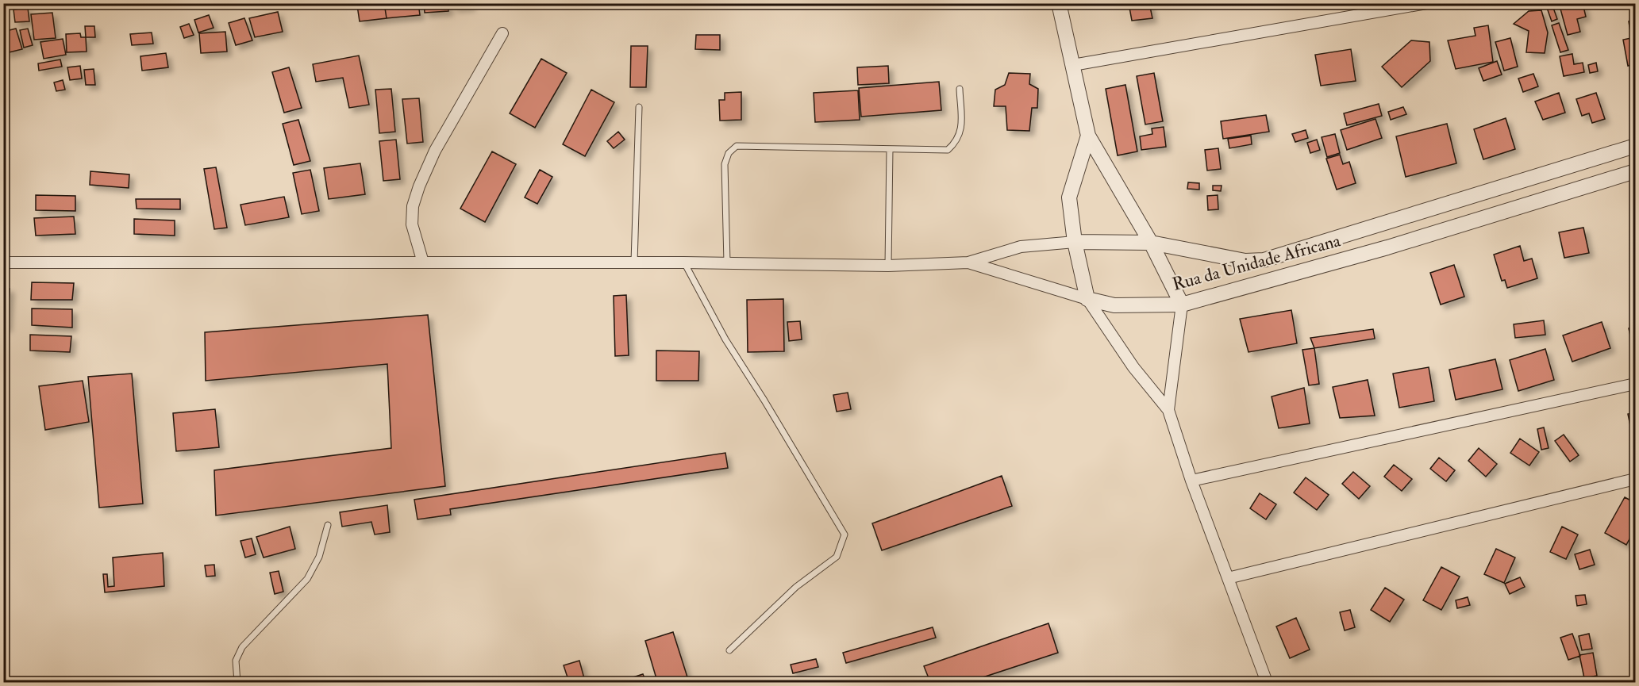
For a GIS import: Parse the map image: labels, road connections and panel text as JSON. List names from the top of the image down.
{
  "streets": {
    "street": ["Rua da Unidade Africana"]
  }
}
